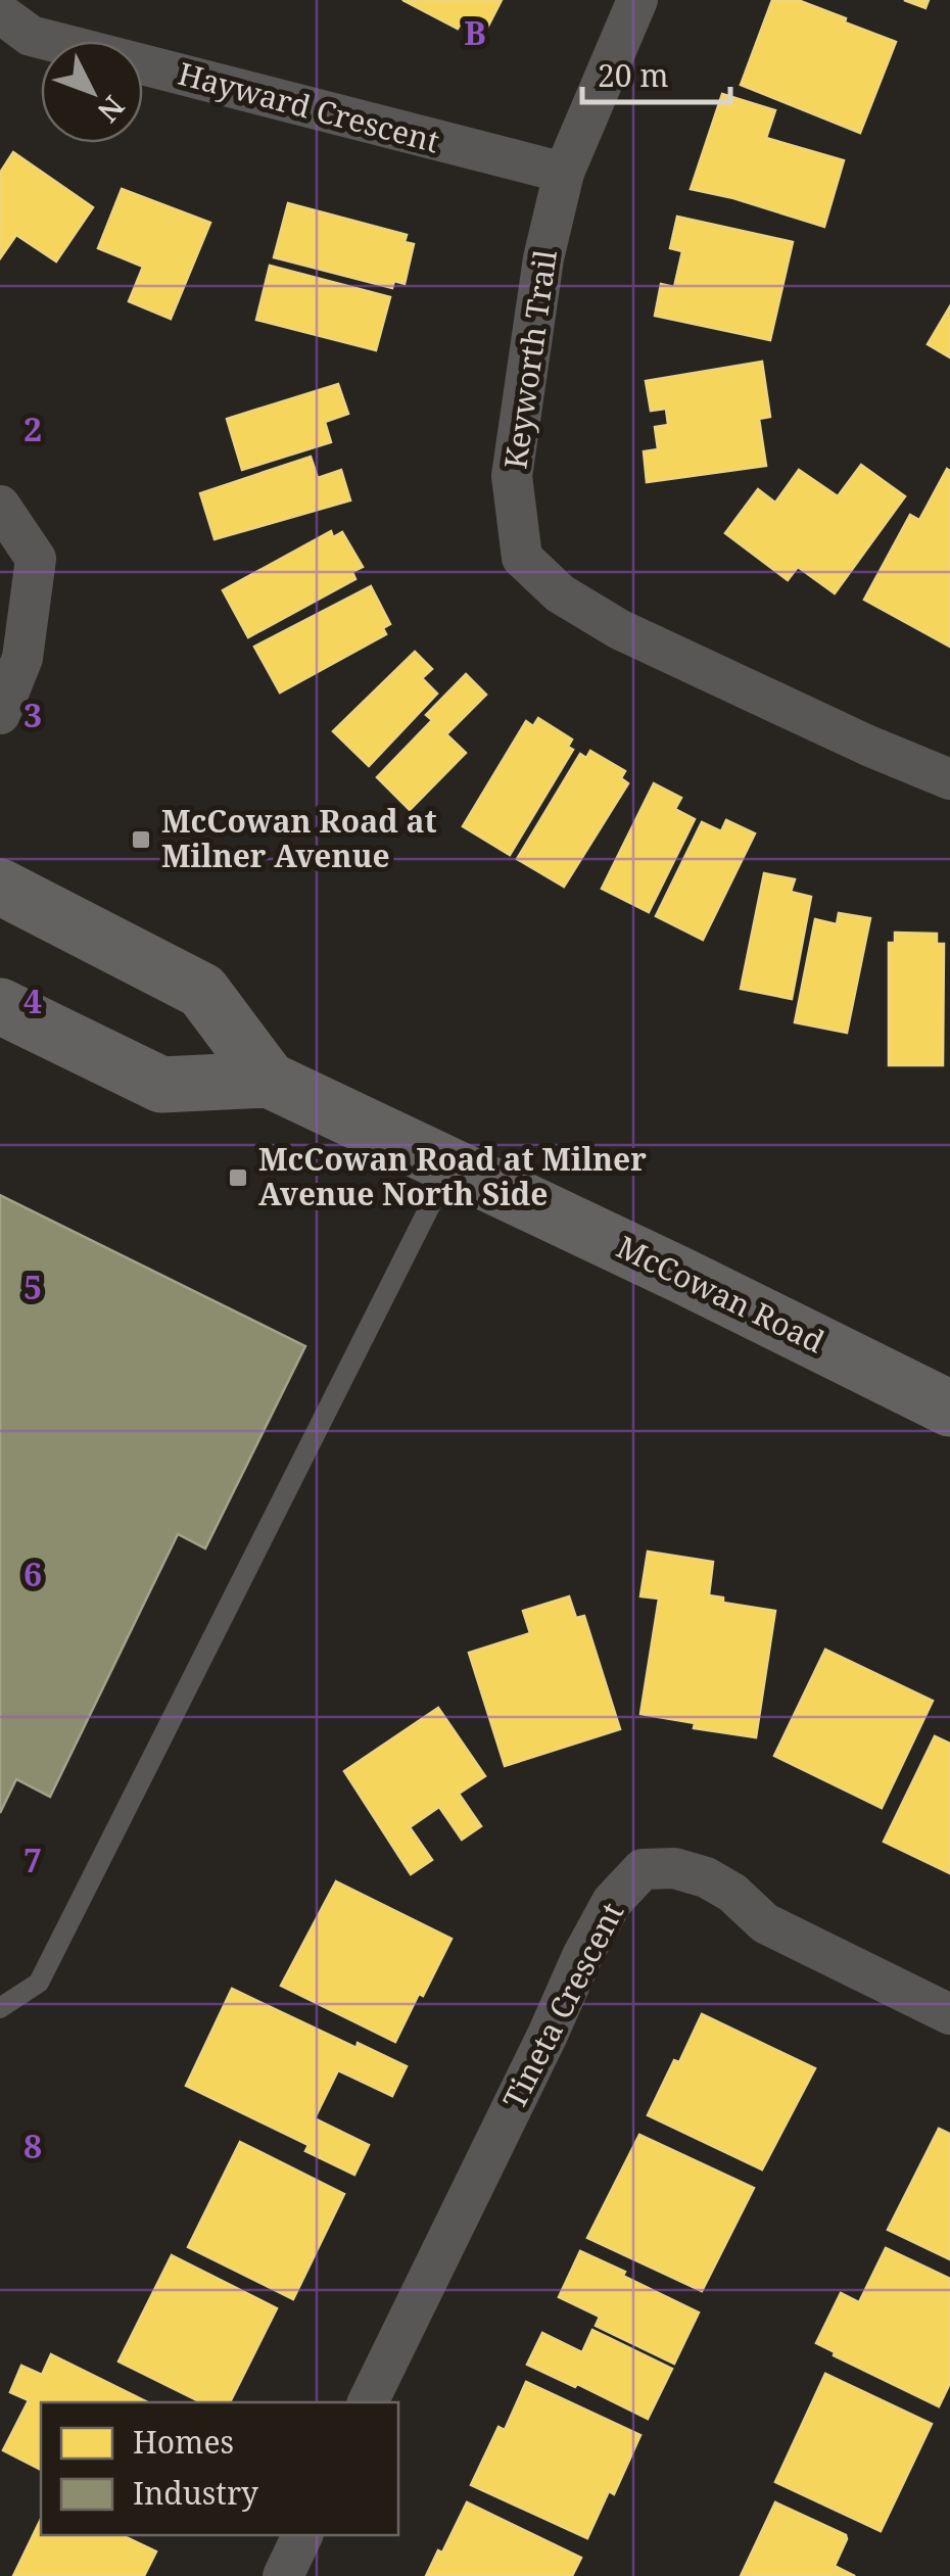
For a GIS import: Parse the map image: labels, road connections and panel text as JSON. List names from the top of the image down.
{
  "streets": {
    "main road": ["McCowan Road"],
    "street": ["Hayward Crescent", "Keyworth Trail", "Tineta Crescent"]
  },
  "crossings": [
    ["Hayward Crescent", "Keyworth Trail"]
  ],
  "places": {
    "transit": ["McCowan Road at Milner Avenue", "McCowan Road at Milner Avenue North Side"]
  },
  "legend": ["Homes", "Industry"],
  "scale_bar": "20 m",
  "north": "bottom right",
  "grid": {
    "columns": ["B"],
    "rows": [
      "2",
      "3",
      "4",
      "5",
      "6",
      "7",
      "8"
    ]
  }
}
